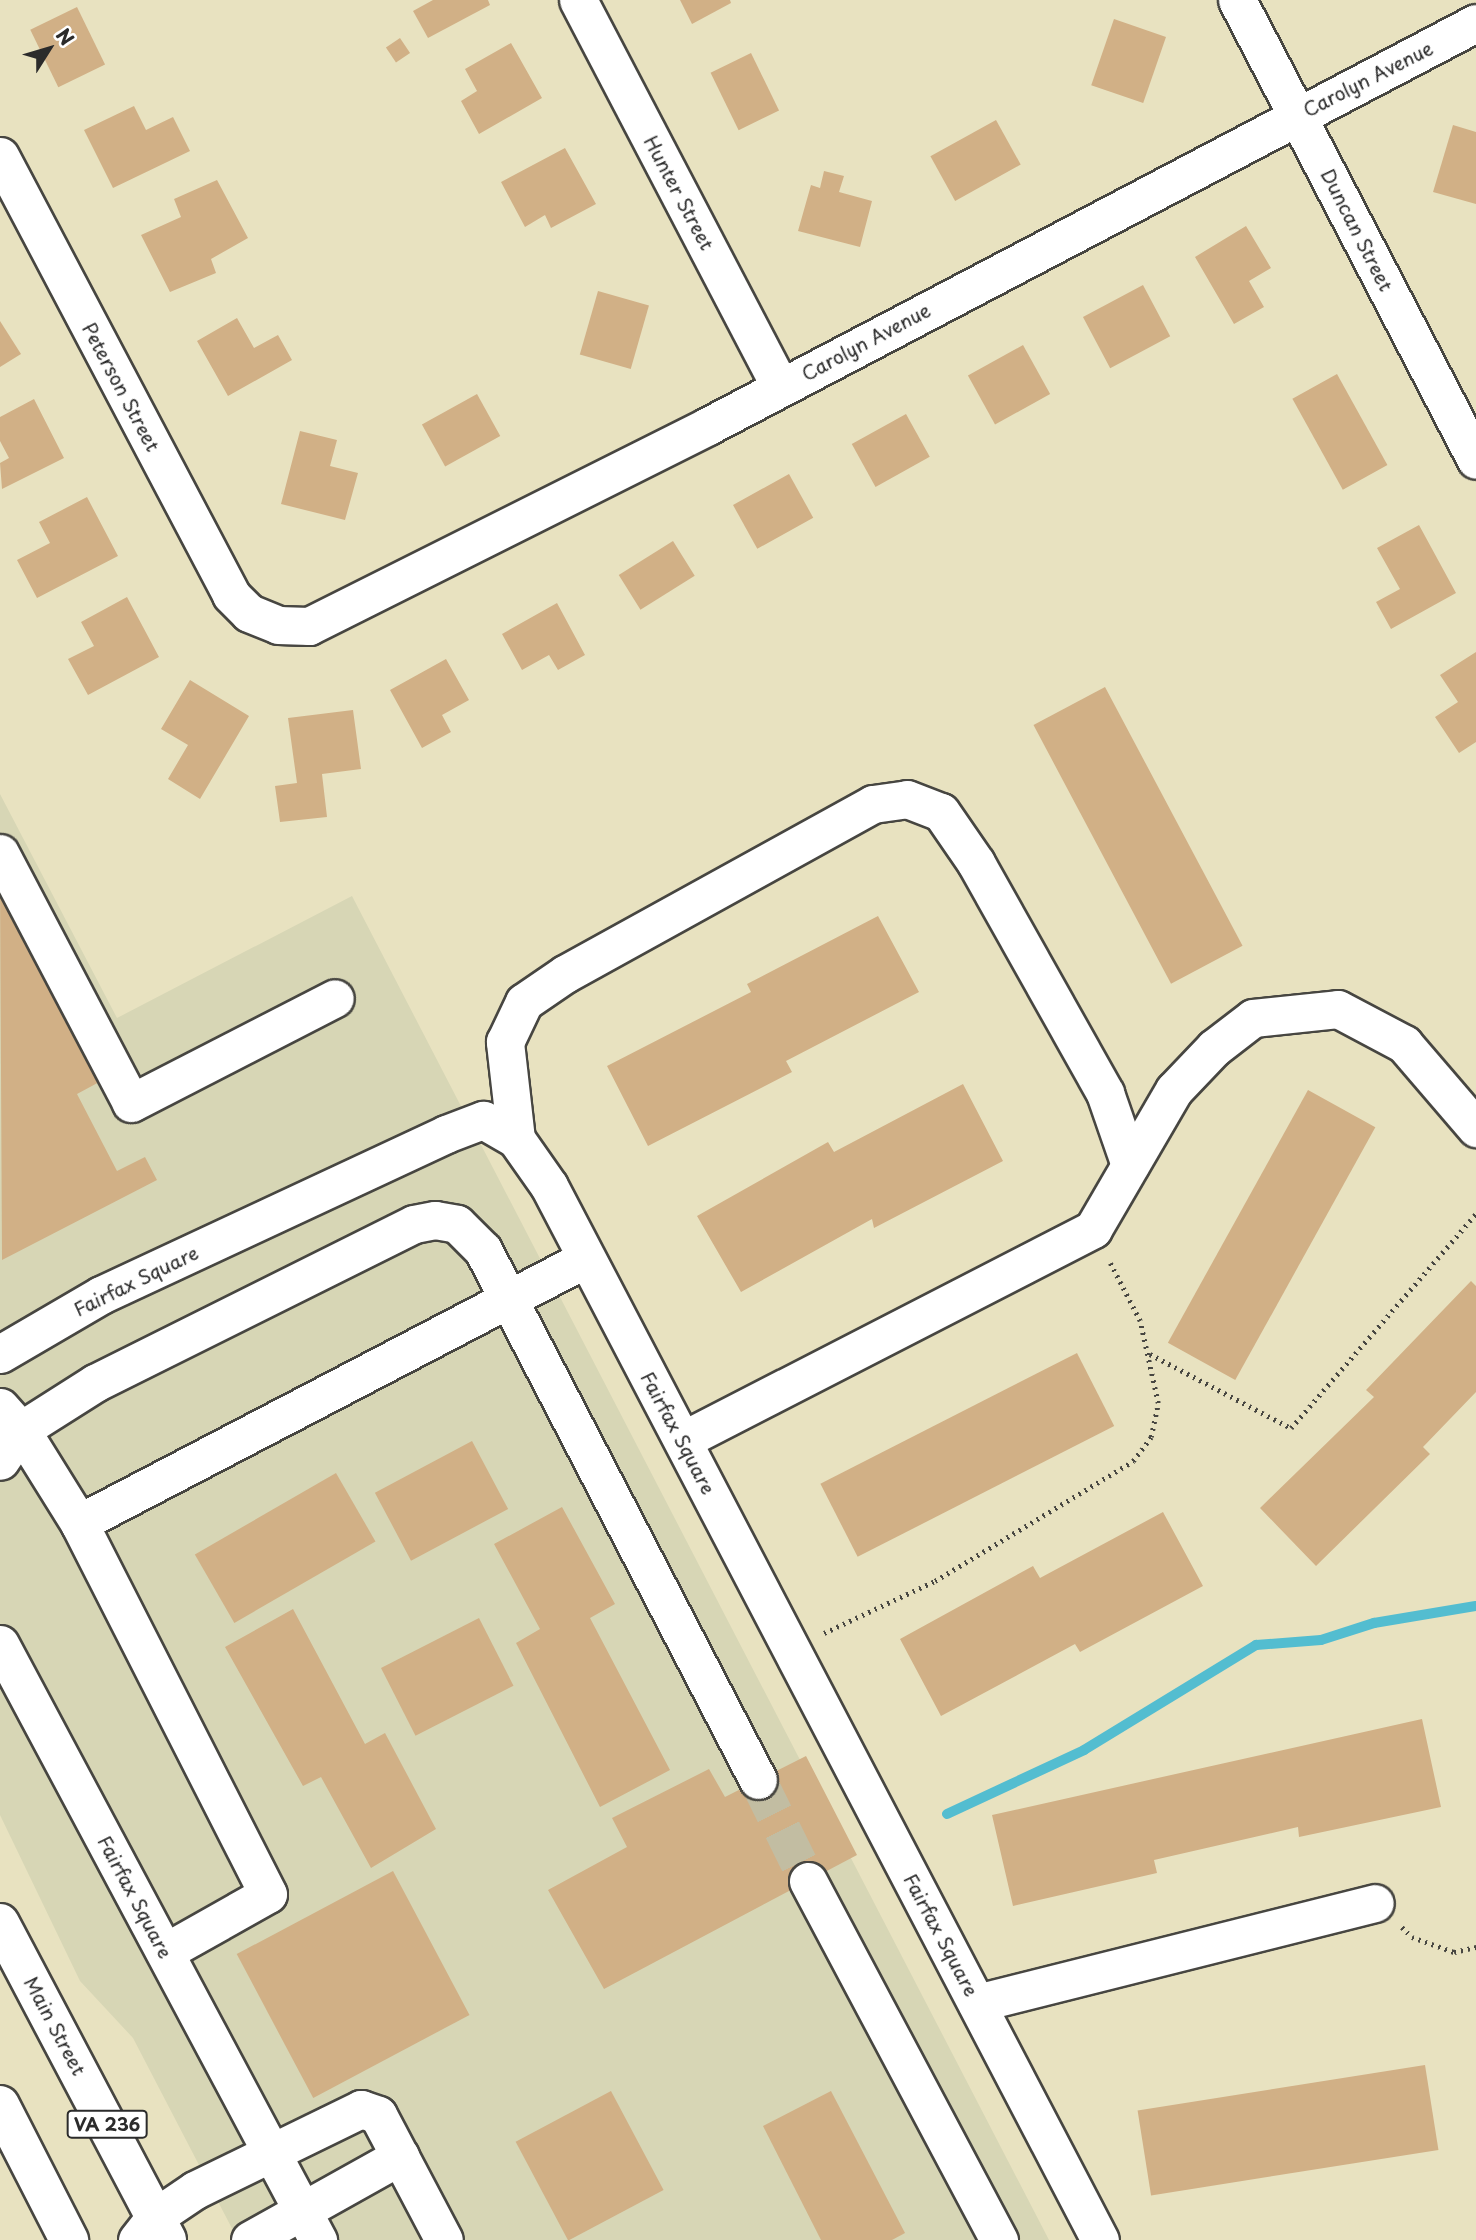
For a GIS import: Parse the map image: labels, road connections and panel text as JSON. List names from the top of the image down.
{
  "streets": {
    "main road": ["Main Street", "VA 236"],
    "street": [
      "Carolyn Avenue",
      "Hunter Street",
      "Duncan Street",
      "Peterson Street",
      "Fairfax Square"
    ]
  },
  "crossings": [
    ["Carolyn Avenue", "Hunter Street"],
    ["Carolyn Avenue", "Duncan Street"],
    ["Carolyn Avenue", "Peterson Street"]
  ],
  "north": "top right"
}
